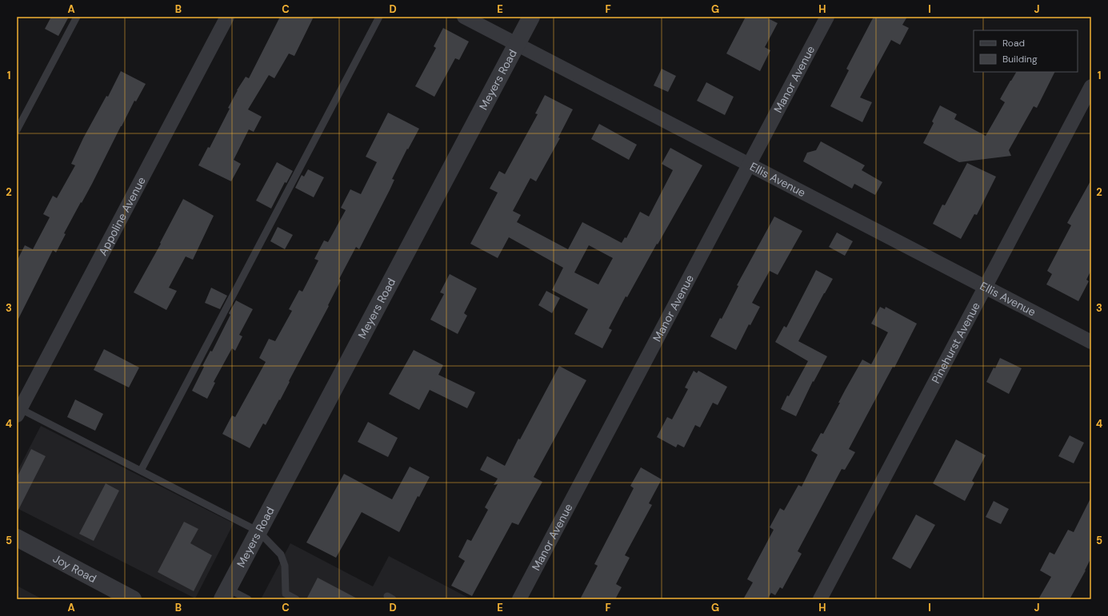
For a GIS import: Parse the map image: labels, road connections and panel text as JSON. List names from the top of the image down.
{
  "streets": {
    "street": [
      "Meyers Road",
      "Manor Avenue",
      "Ellis Avenue",
      "Appoline Avenue",
      "Pinehurst Avenue",
      "Joy Road"
    ]
  },
  "crossings": [
    ["Meyers Road", "Ellis Avenue"],
    ["Manor Avenue", "Ellis Avenue"],
    ["Ellis Avenue", "Pinehurst Avenue"]
  ],
  "legend": ["Road", "Building"],
  "grid": {
    "columns": [
      "A",
      "B",
      "C",
      "D",
      "E",
      "F",
      "G",
      "H",
      "I",
      "J"
    ],
    "rows": [
      "1",
      "2",
      "3",
      "4",
      "5"
    ]
  }
}
